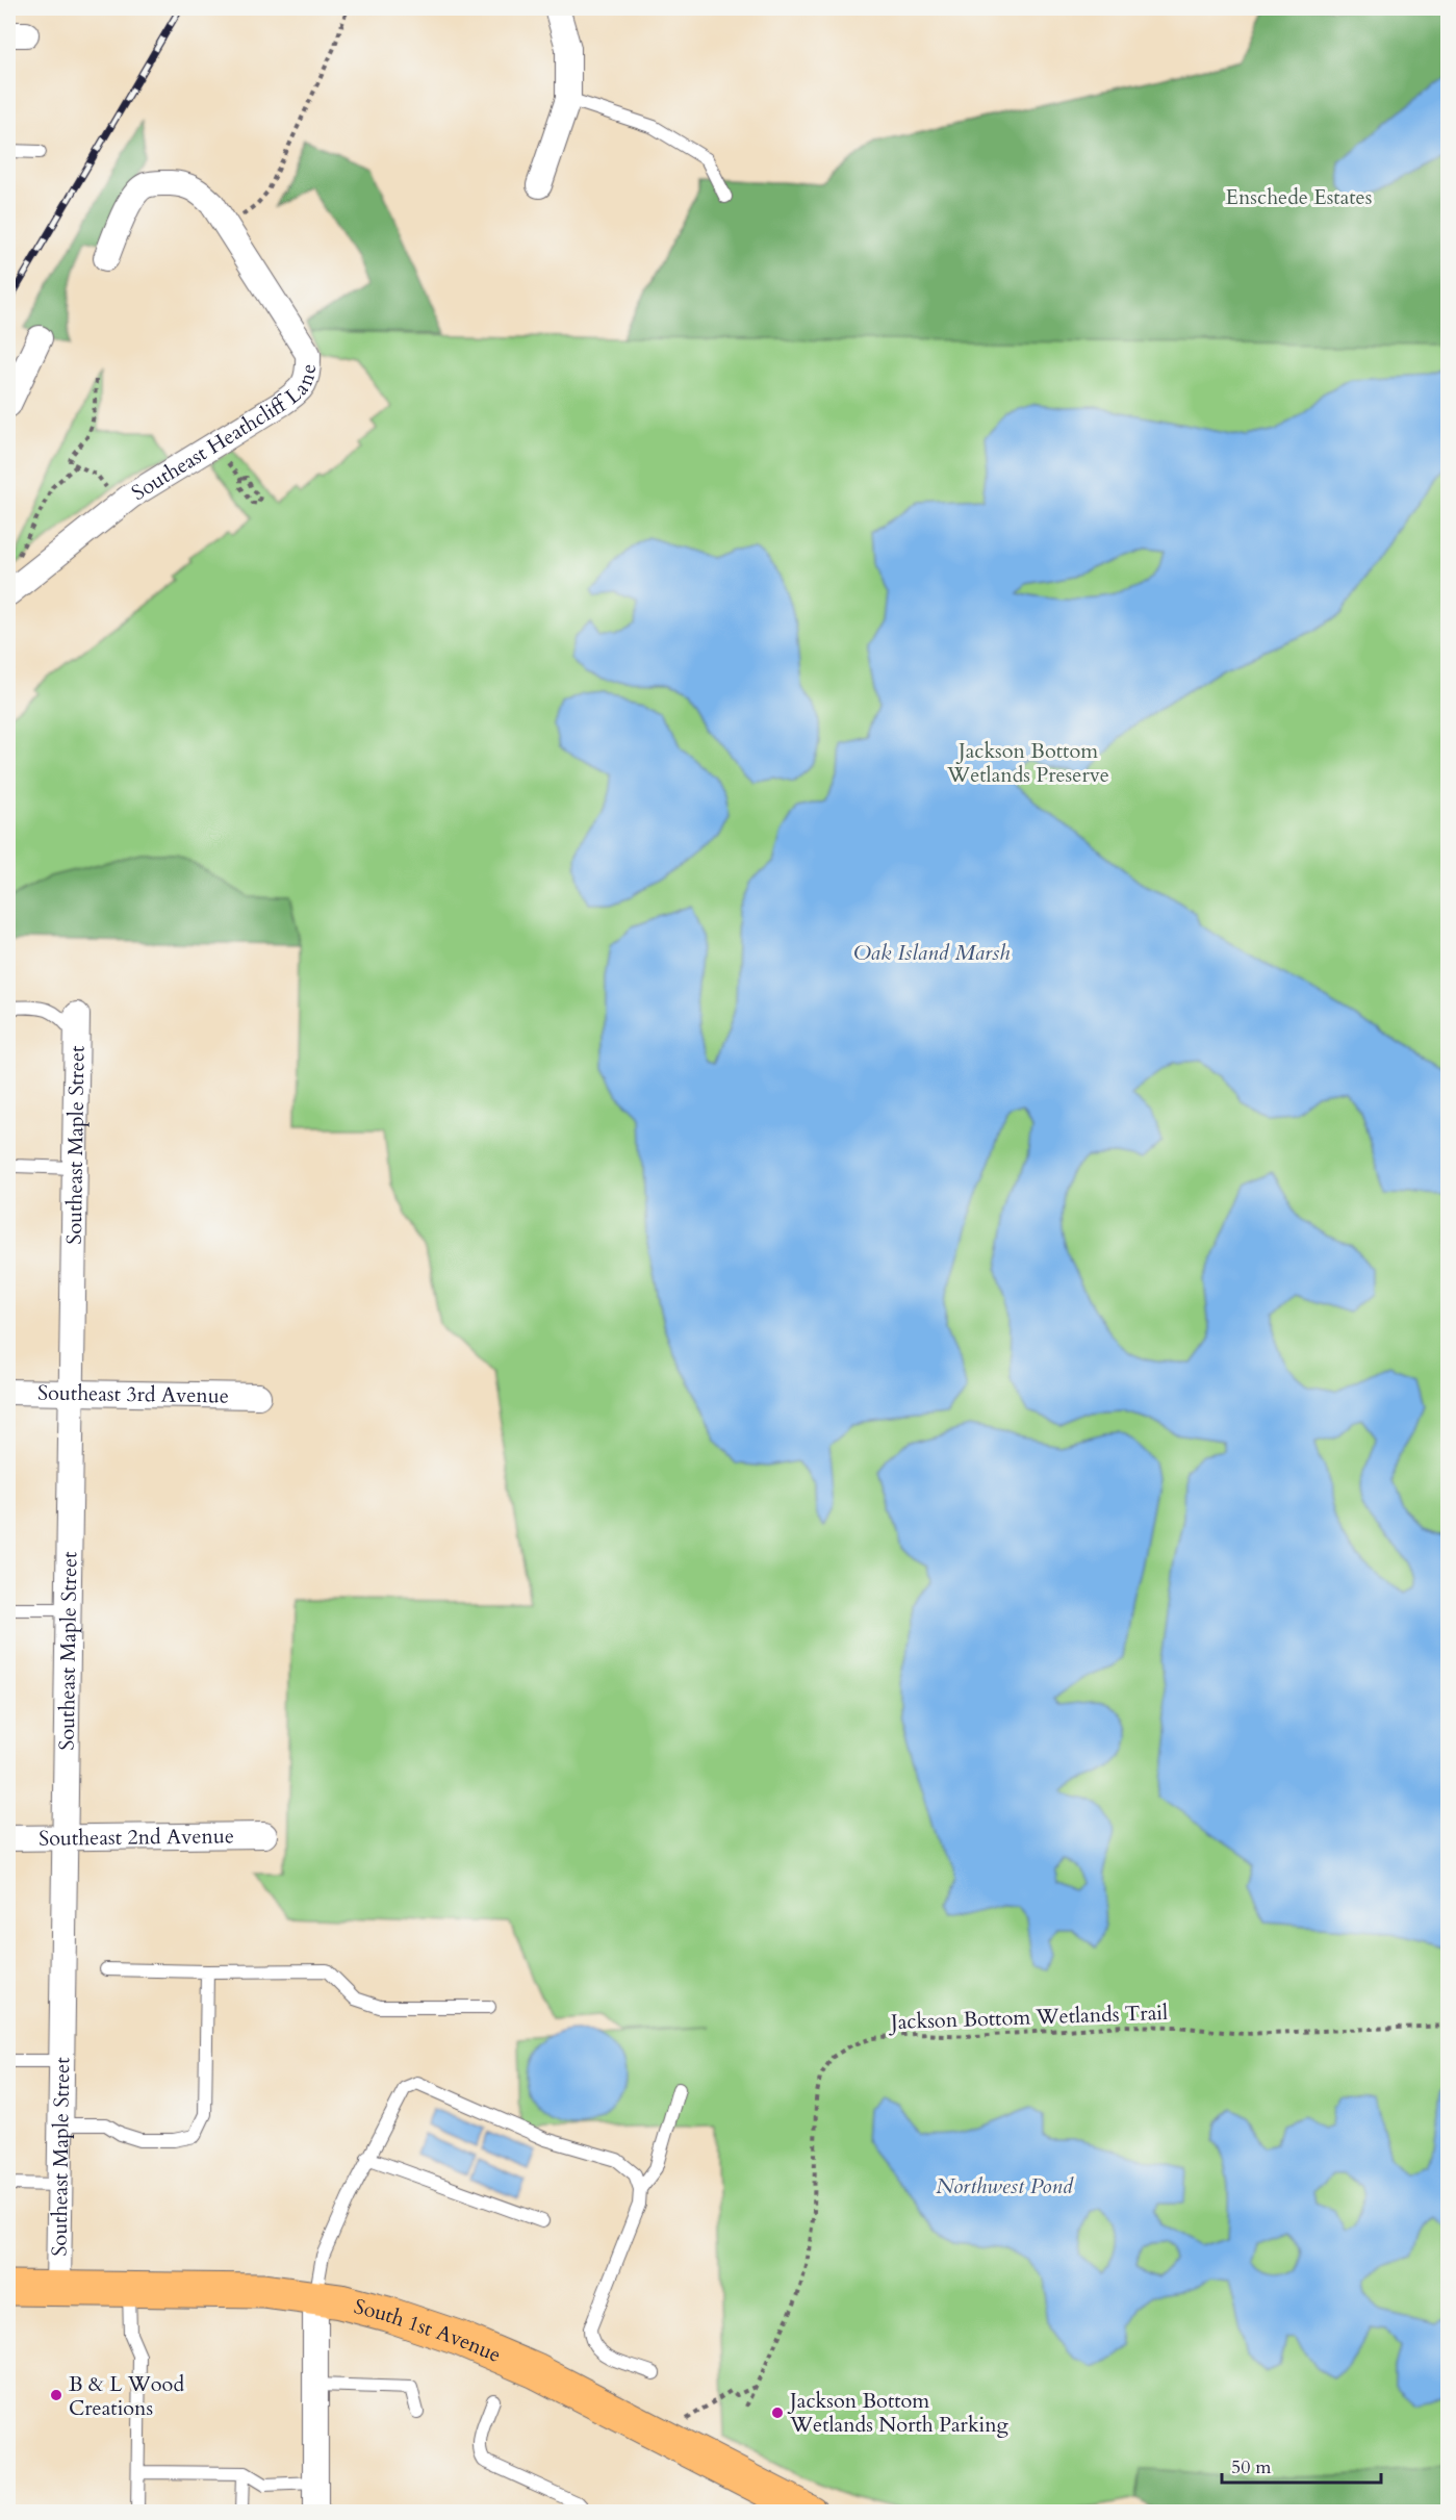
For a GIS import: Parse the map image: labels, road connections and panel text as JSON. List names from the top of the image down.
{
  "streets": {
    "main road": ["South 1st Avenue"],
    "street": [
      "Southeast Heathcliff Lane",
      "Southeast Maple Street",
      "Southeast 3rd Avenue",
      "Southeast 2nd Avenue"
    ],
    "path": ["Jackson Bottom Wetlands Trail"]
  },
  "crossings": [
    ["Southeast Maple Street", "Southeast 3rd Avenue"],
    ["Southeast Maple Street", "Southeast 2nd Avenue"],
    ["Southeast Maple Street", "South 1st Avenue"]
  ],
  "water": ["Oak Island Marsh", "Northwest Pond"],
  "parks": ["Enschede Estates", "Jackson Bottom Wetlands Preserve"],
  "places": ["B & L Wood Creations", "Jackson Bottom Wetlands North Parking"],
  "scale_bar": "50 m"
}
